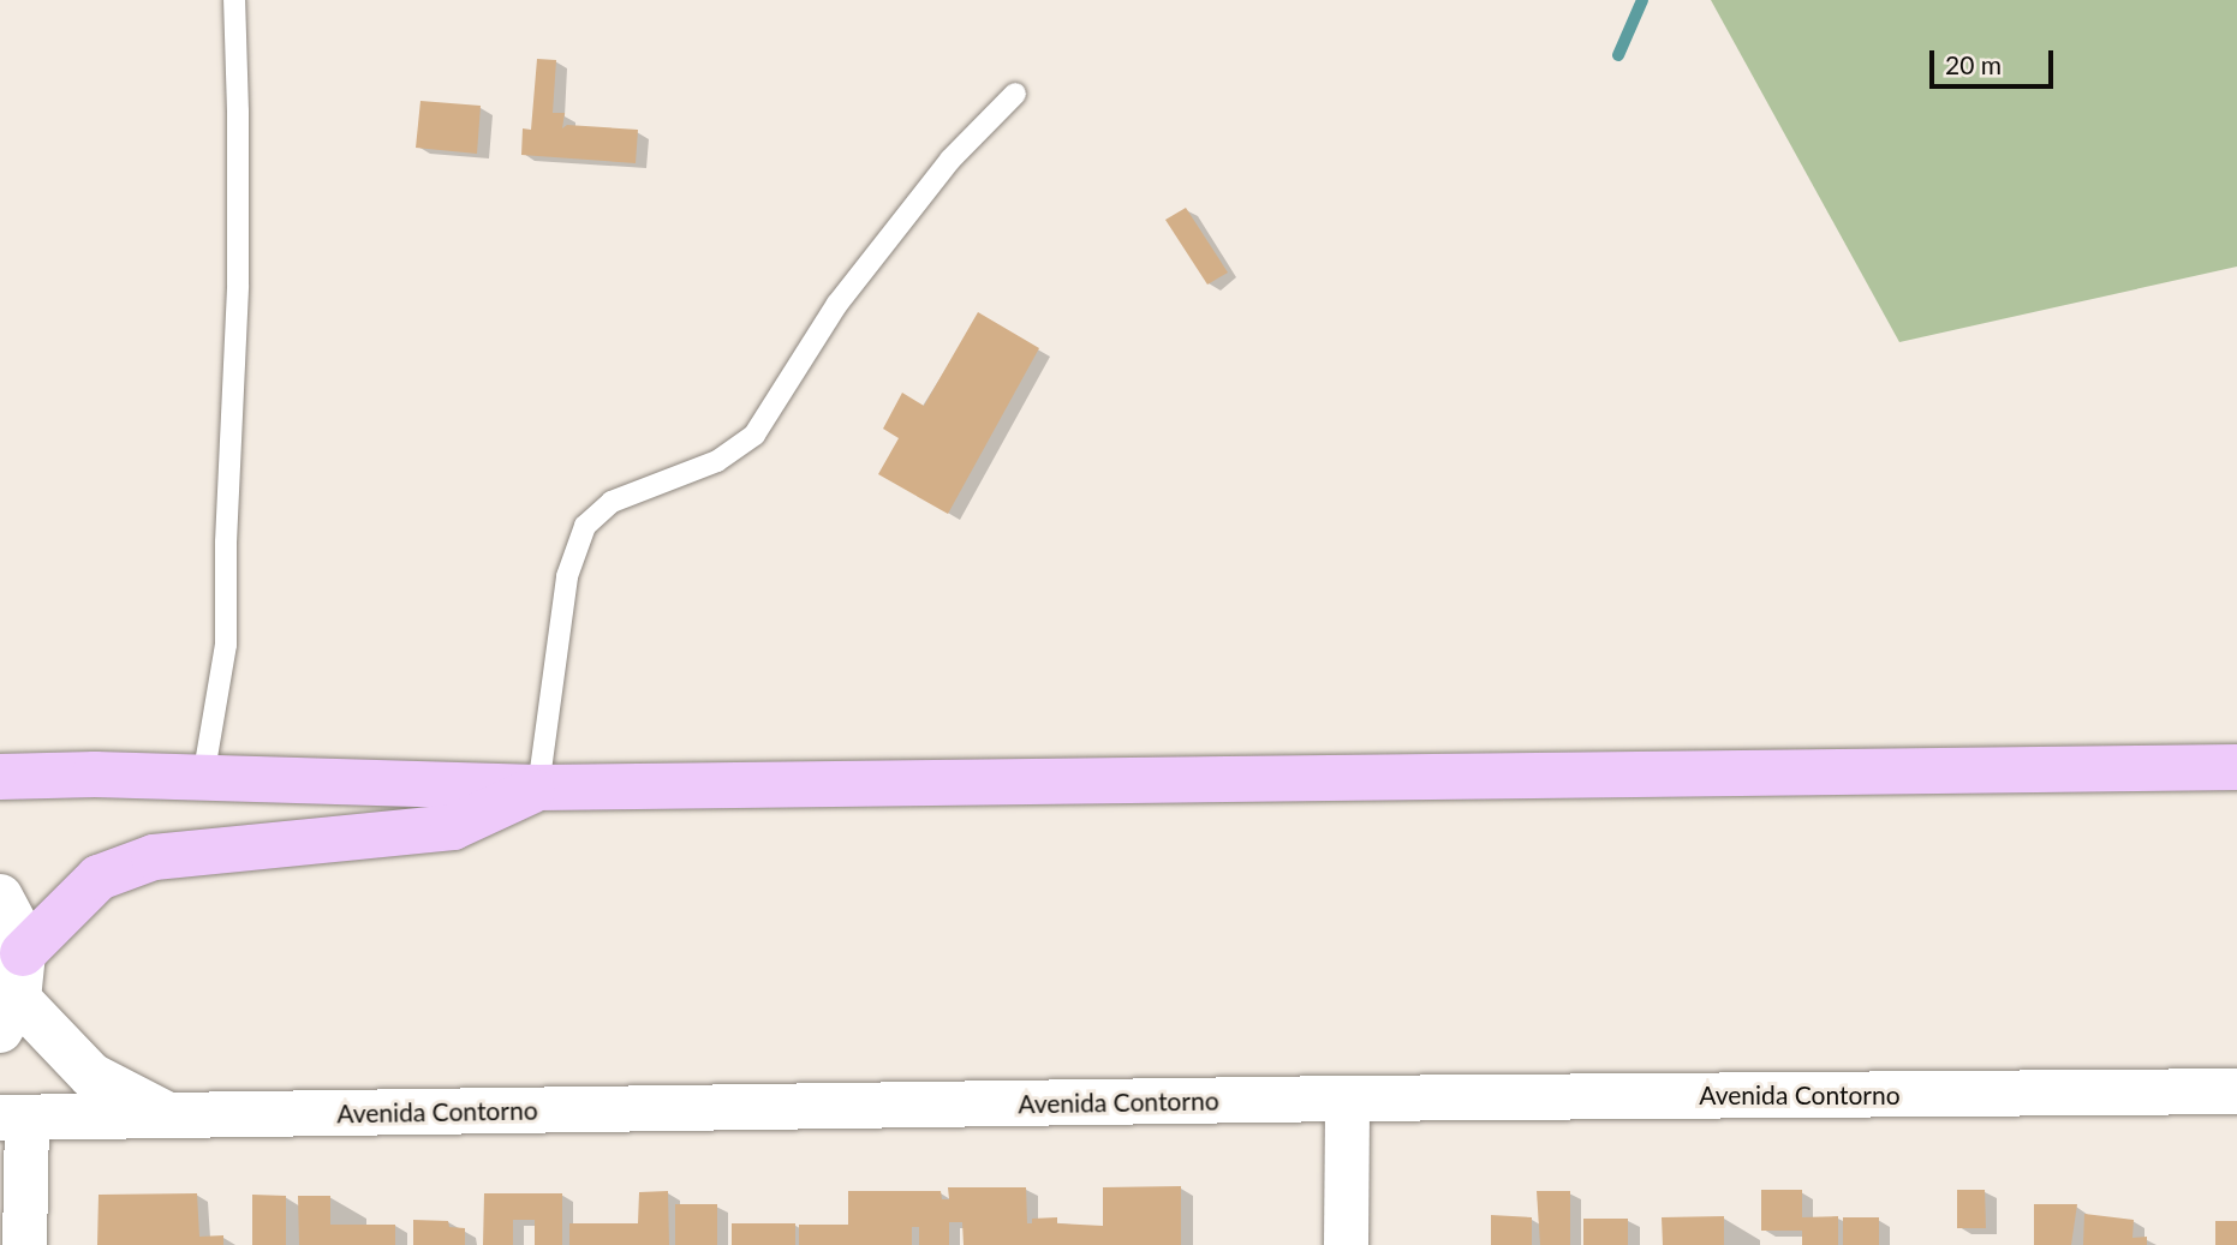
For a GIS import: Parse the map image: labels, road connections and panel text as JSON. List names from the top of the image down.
{
  "streets": {
    "street": ["Avenida Contorno"]
  },
  "scale_bar": "20 m"
}
